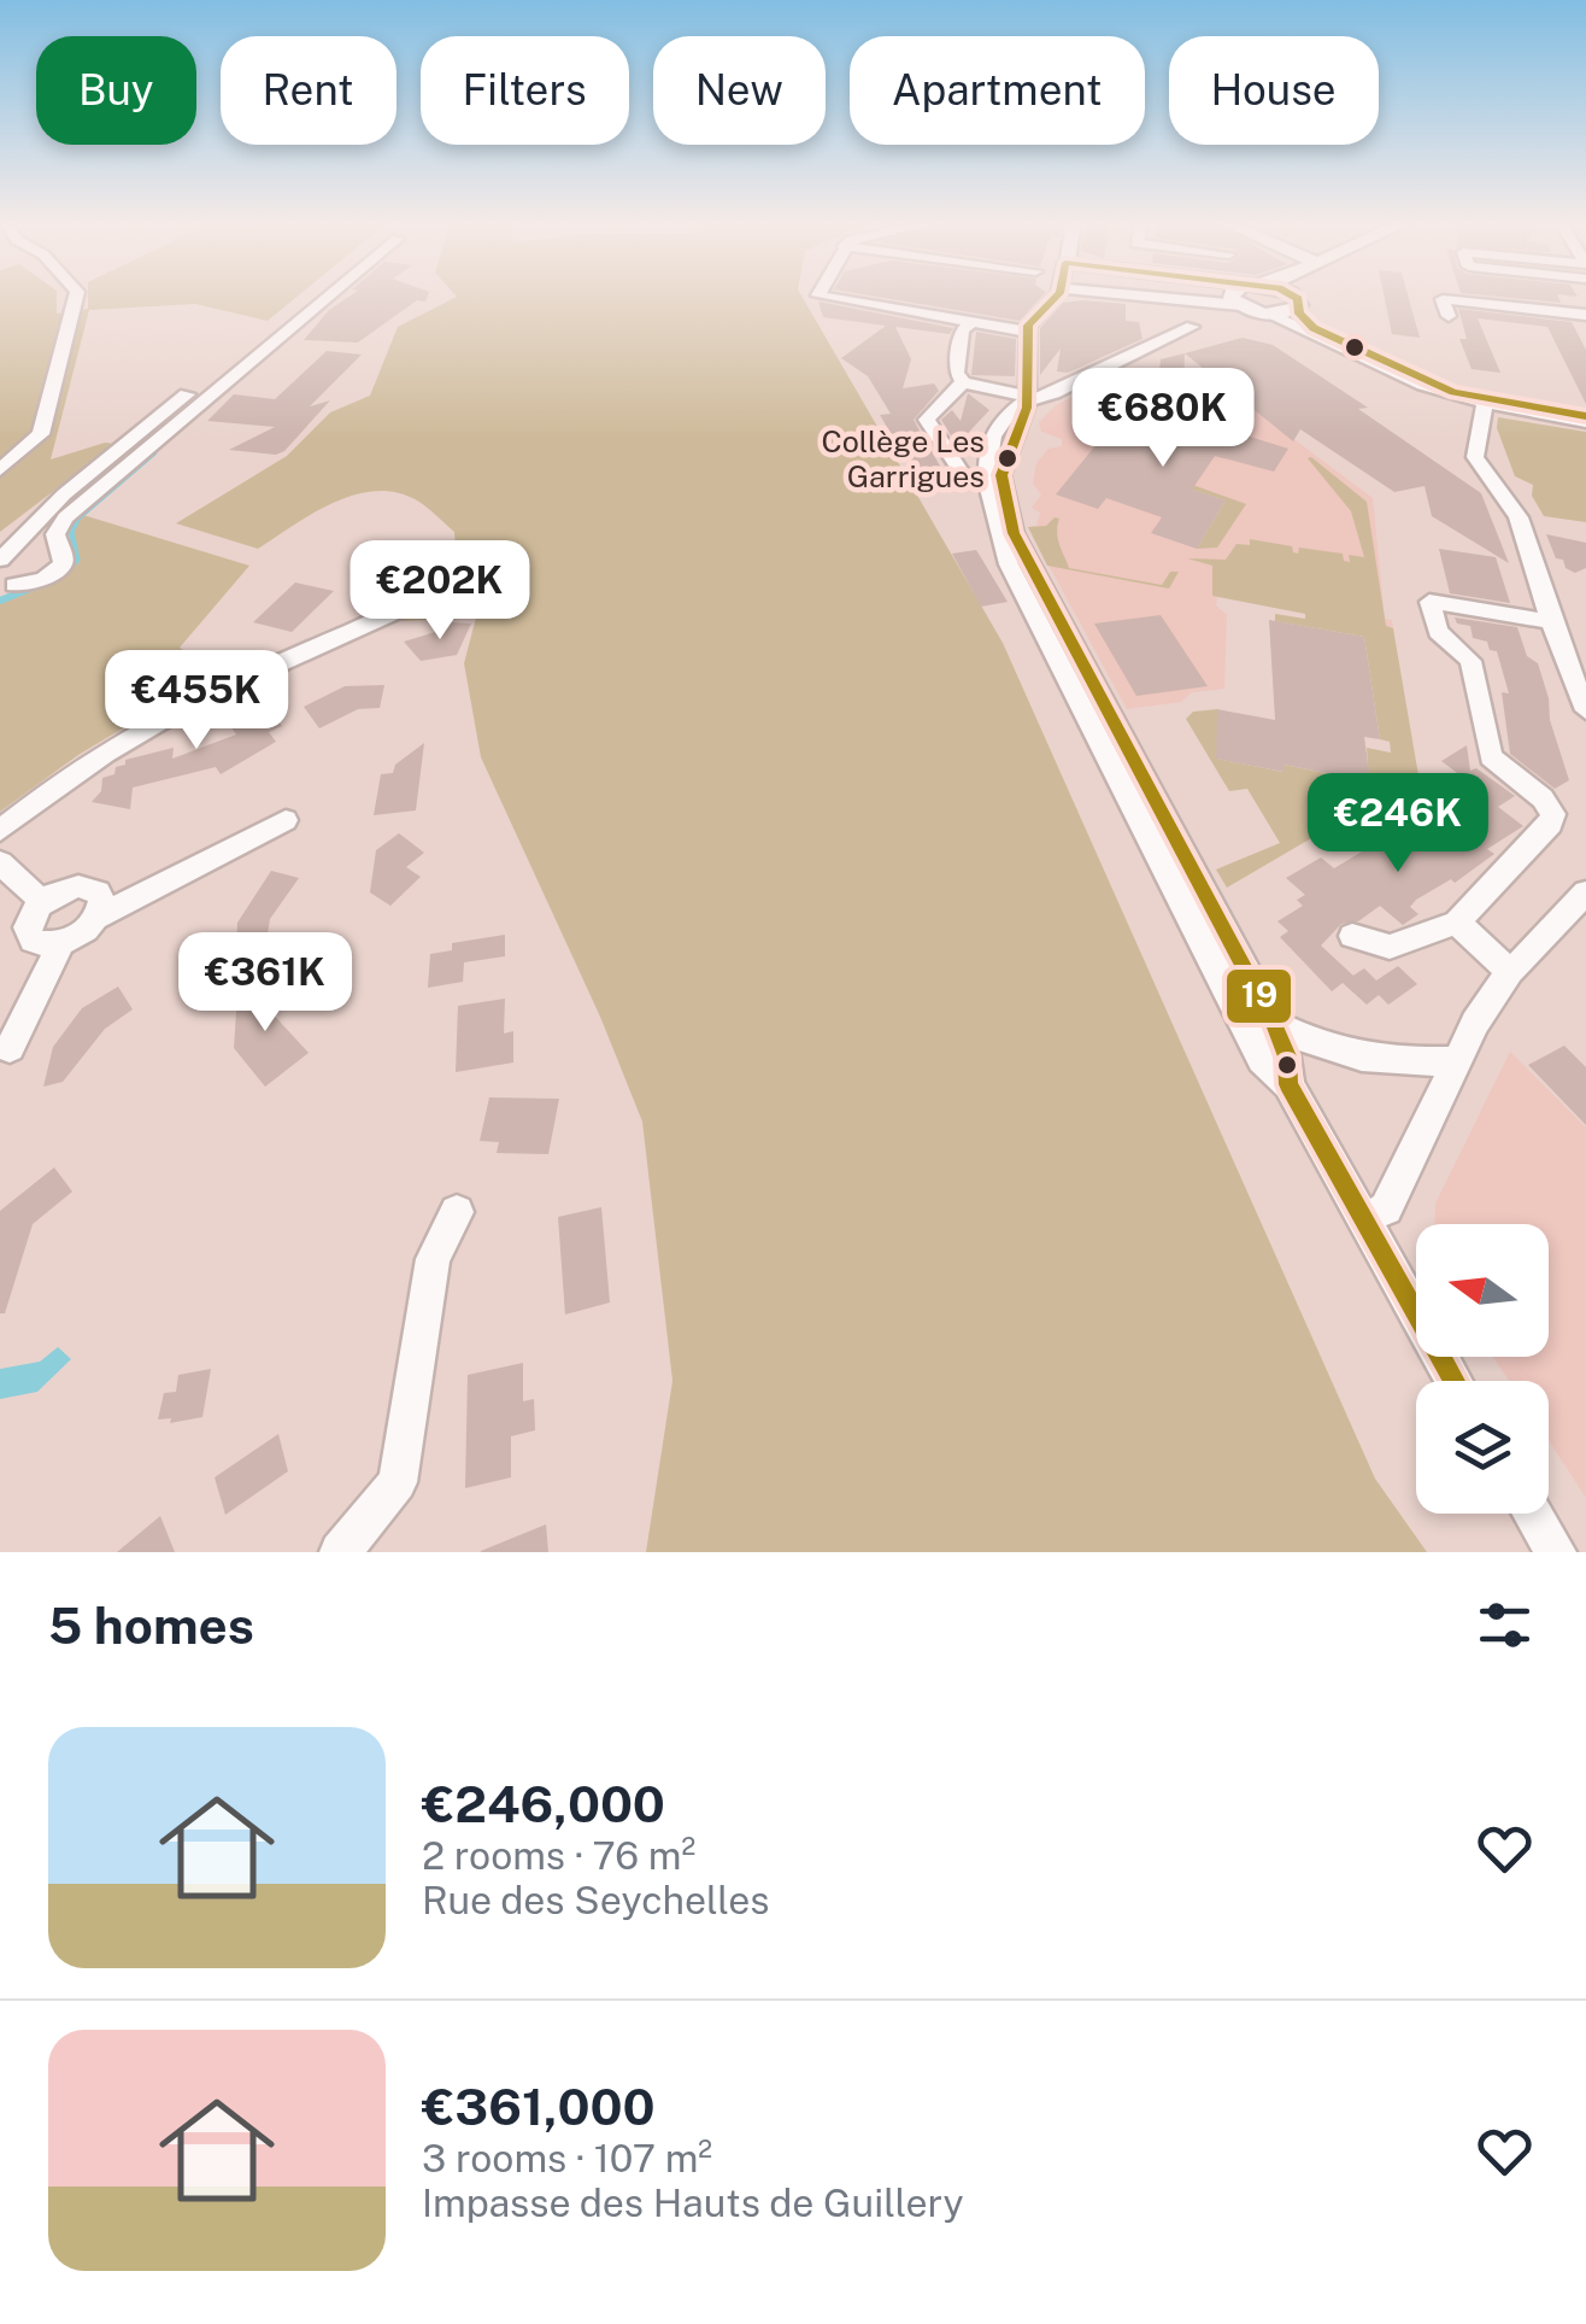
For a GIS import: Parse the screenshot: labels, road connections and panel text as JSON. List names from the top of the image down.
{
  "places": ["Collège Les Garrigues"],
  "lines": ["transit line 19"],
  "north": "left",
  "page": {
    "chip": [
      "Buy",
      "Rent",
      "Filters",
      "New",
      "Apartment",
      "House"
    ],
    "price": [
      "€680K",
      "€202K",
      "€455K",
      "€246K",
      "€361K"
    ],
    "heading": "5 homes",
    "list": [
      {
        "name": "€246,000",
        "note": "2 rooms · 76 m² · Rue des Seychelles"
      },
      {
        "name": "€361,000",
        "note": "3 rooms · 107 m² · Impasse des Hauts de Guillery"
      }
    ]
  }
}
